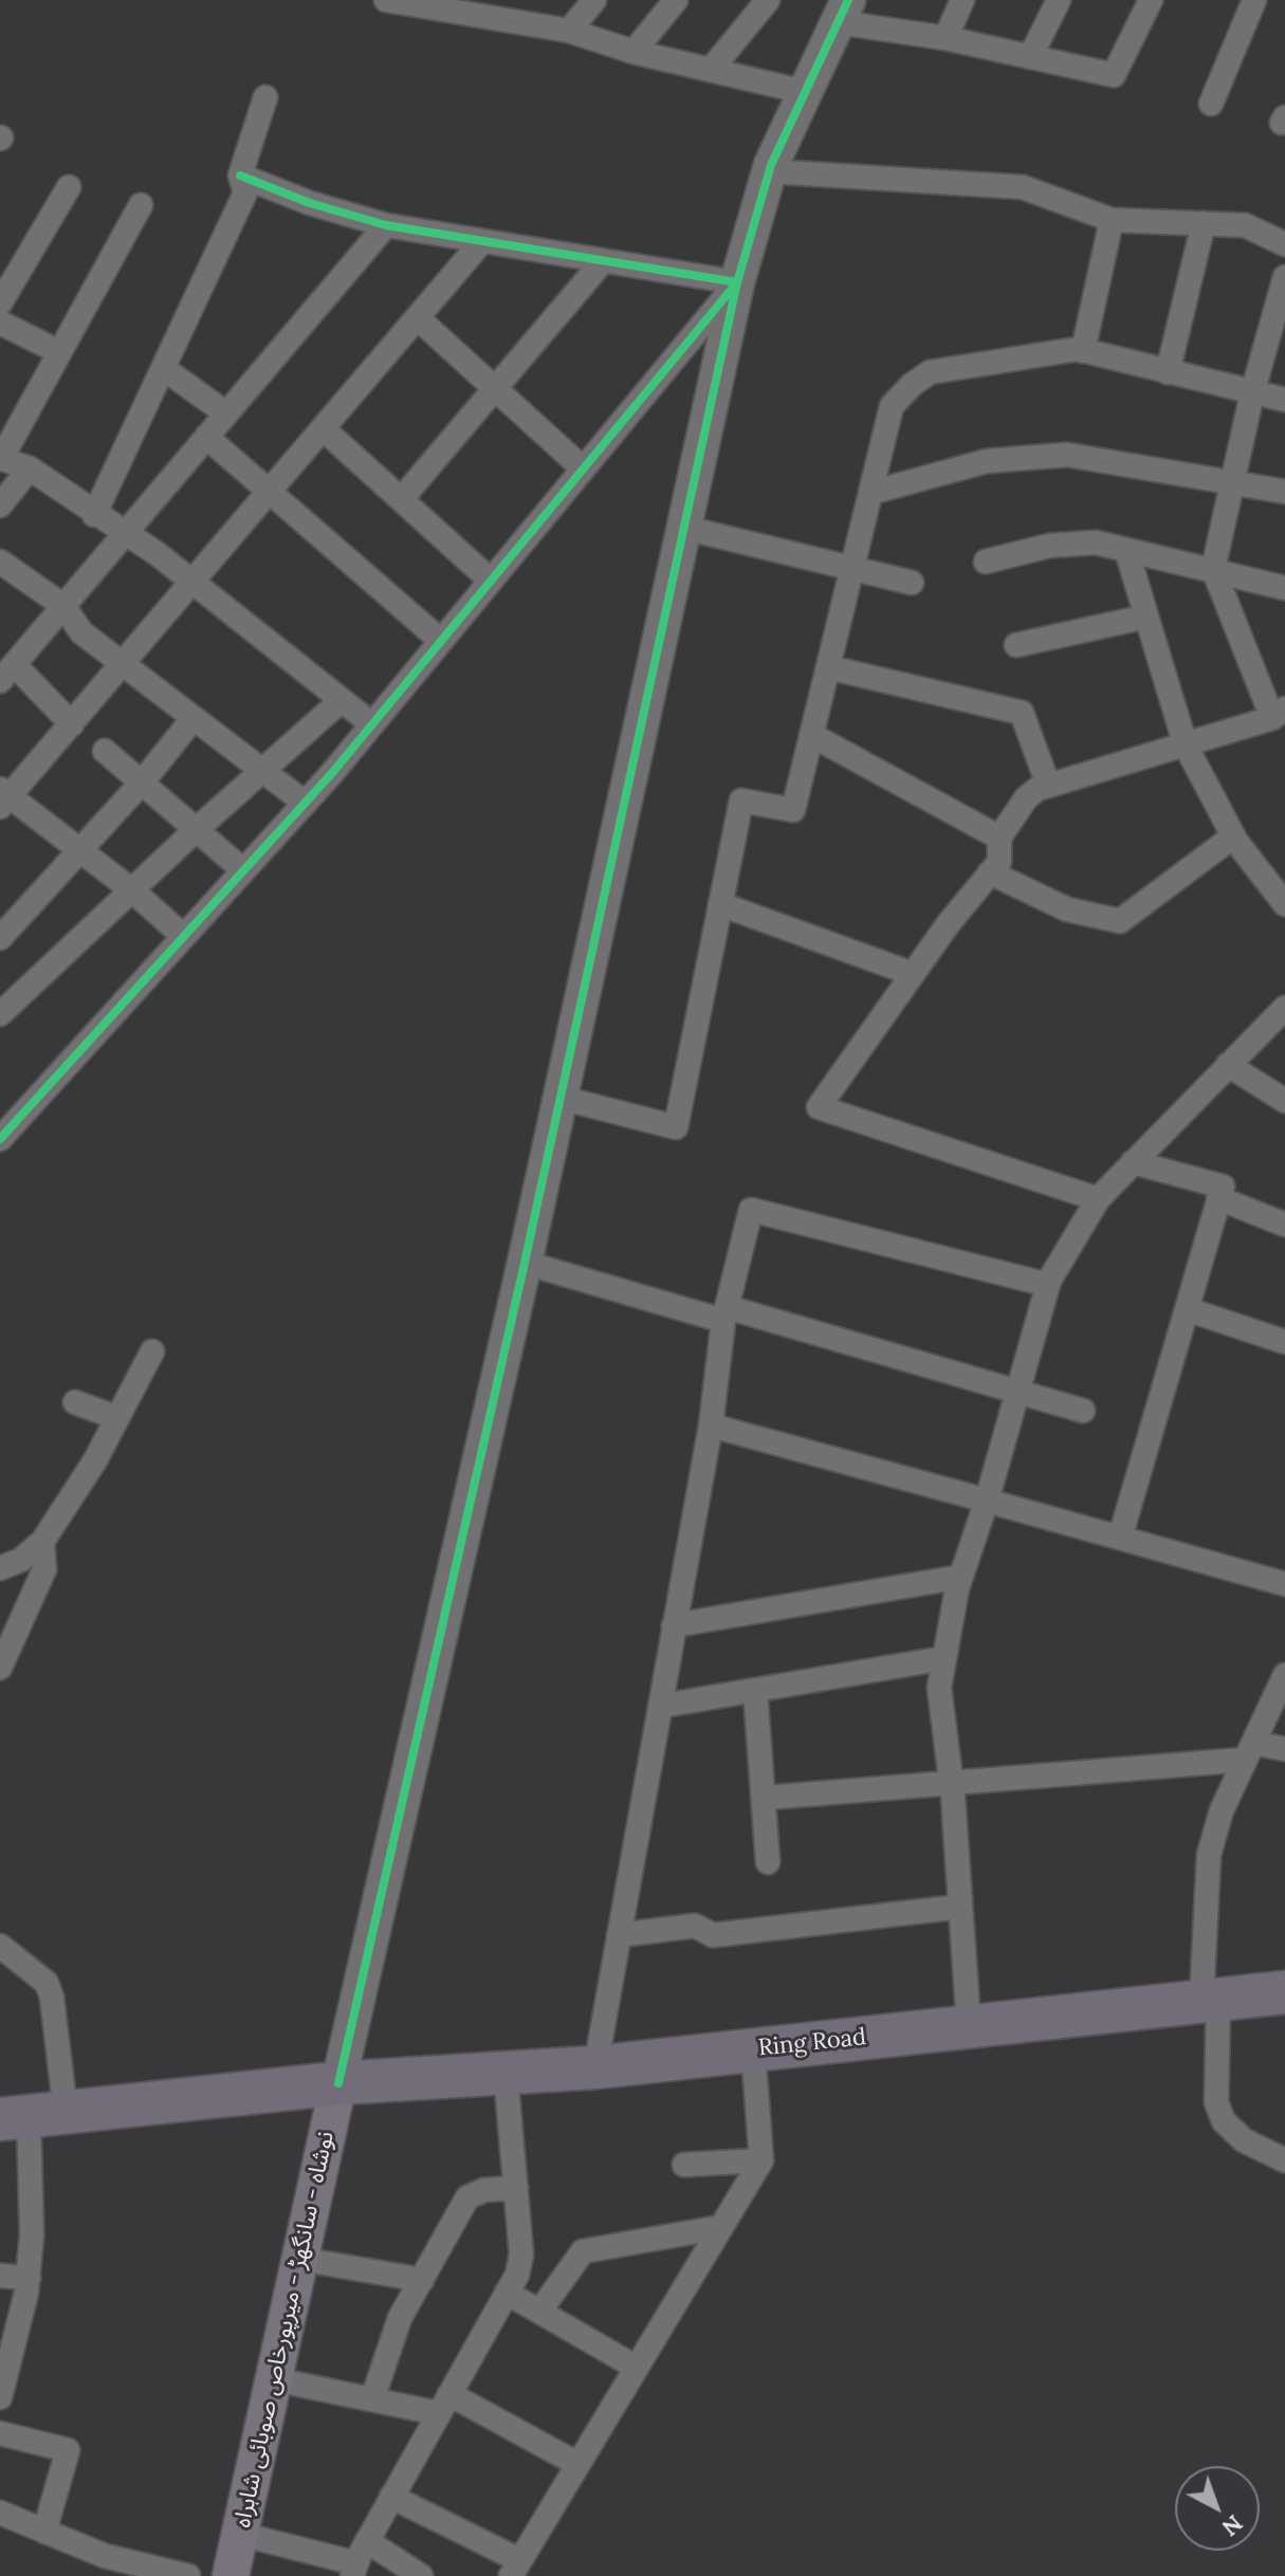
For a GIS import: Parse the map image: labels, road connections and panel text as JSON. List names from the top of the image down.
{
  "streets": {
    "highway": ["Ring Road"],
    "main road": ["نوشاہ - سانگھڑ - میرپورخاص صوبائی شاہراہ"]
  },
  "crossings": [
    ["Ring Road", "نوشاہ - سانگھڑ - میرپورخاص صوبائی شاہراہ"]
  ],
  "north": "bottom right"
}
